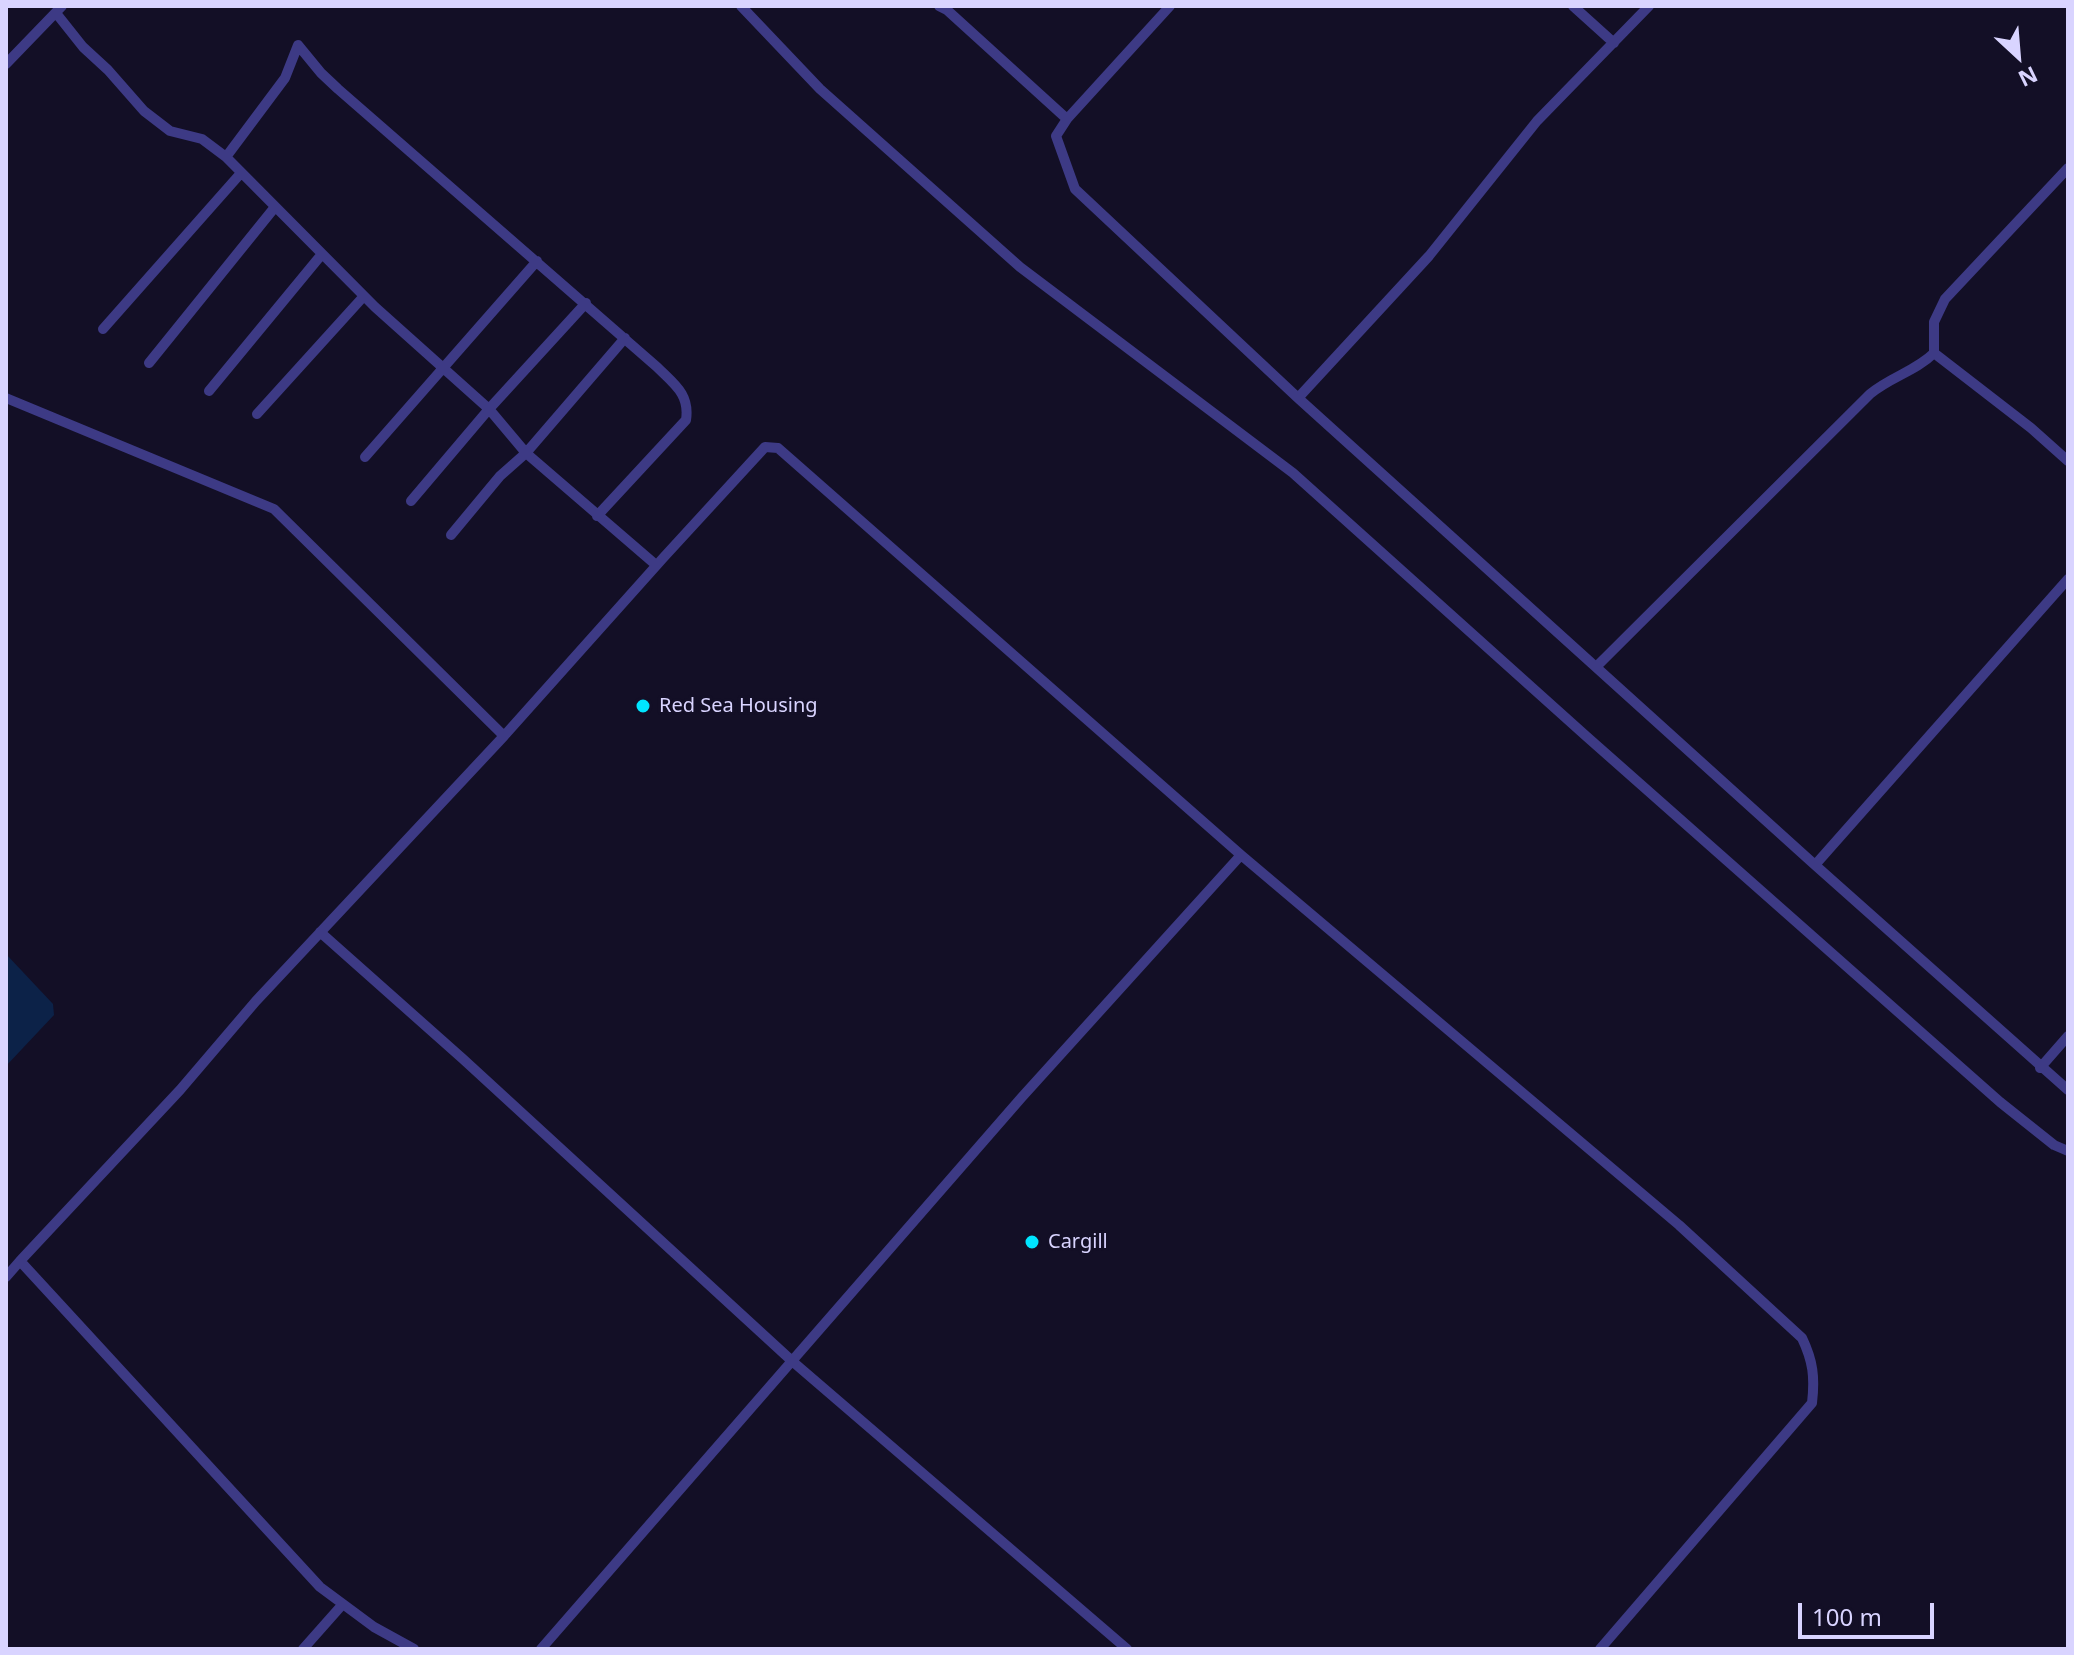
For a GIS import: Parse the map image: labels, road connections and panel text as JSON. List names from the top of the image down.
{
  "places": ["Red Sea Housing", "Cargill"],
  "scale_bar": "100 m",
  "north": "bottom right"
}
